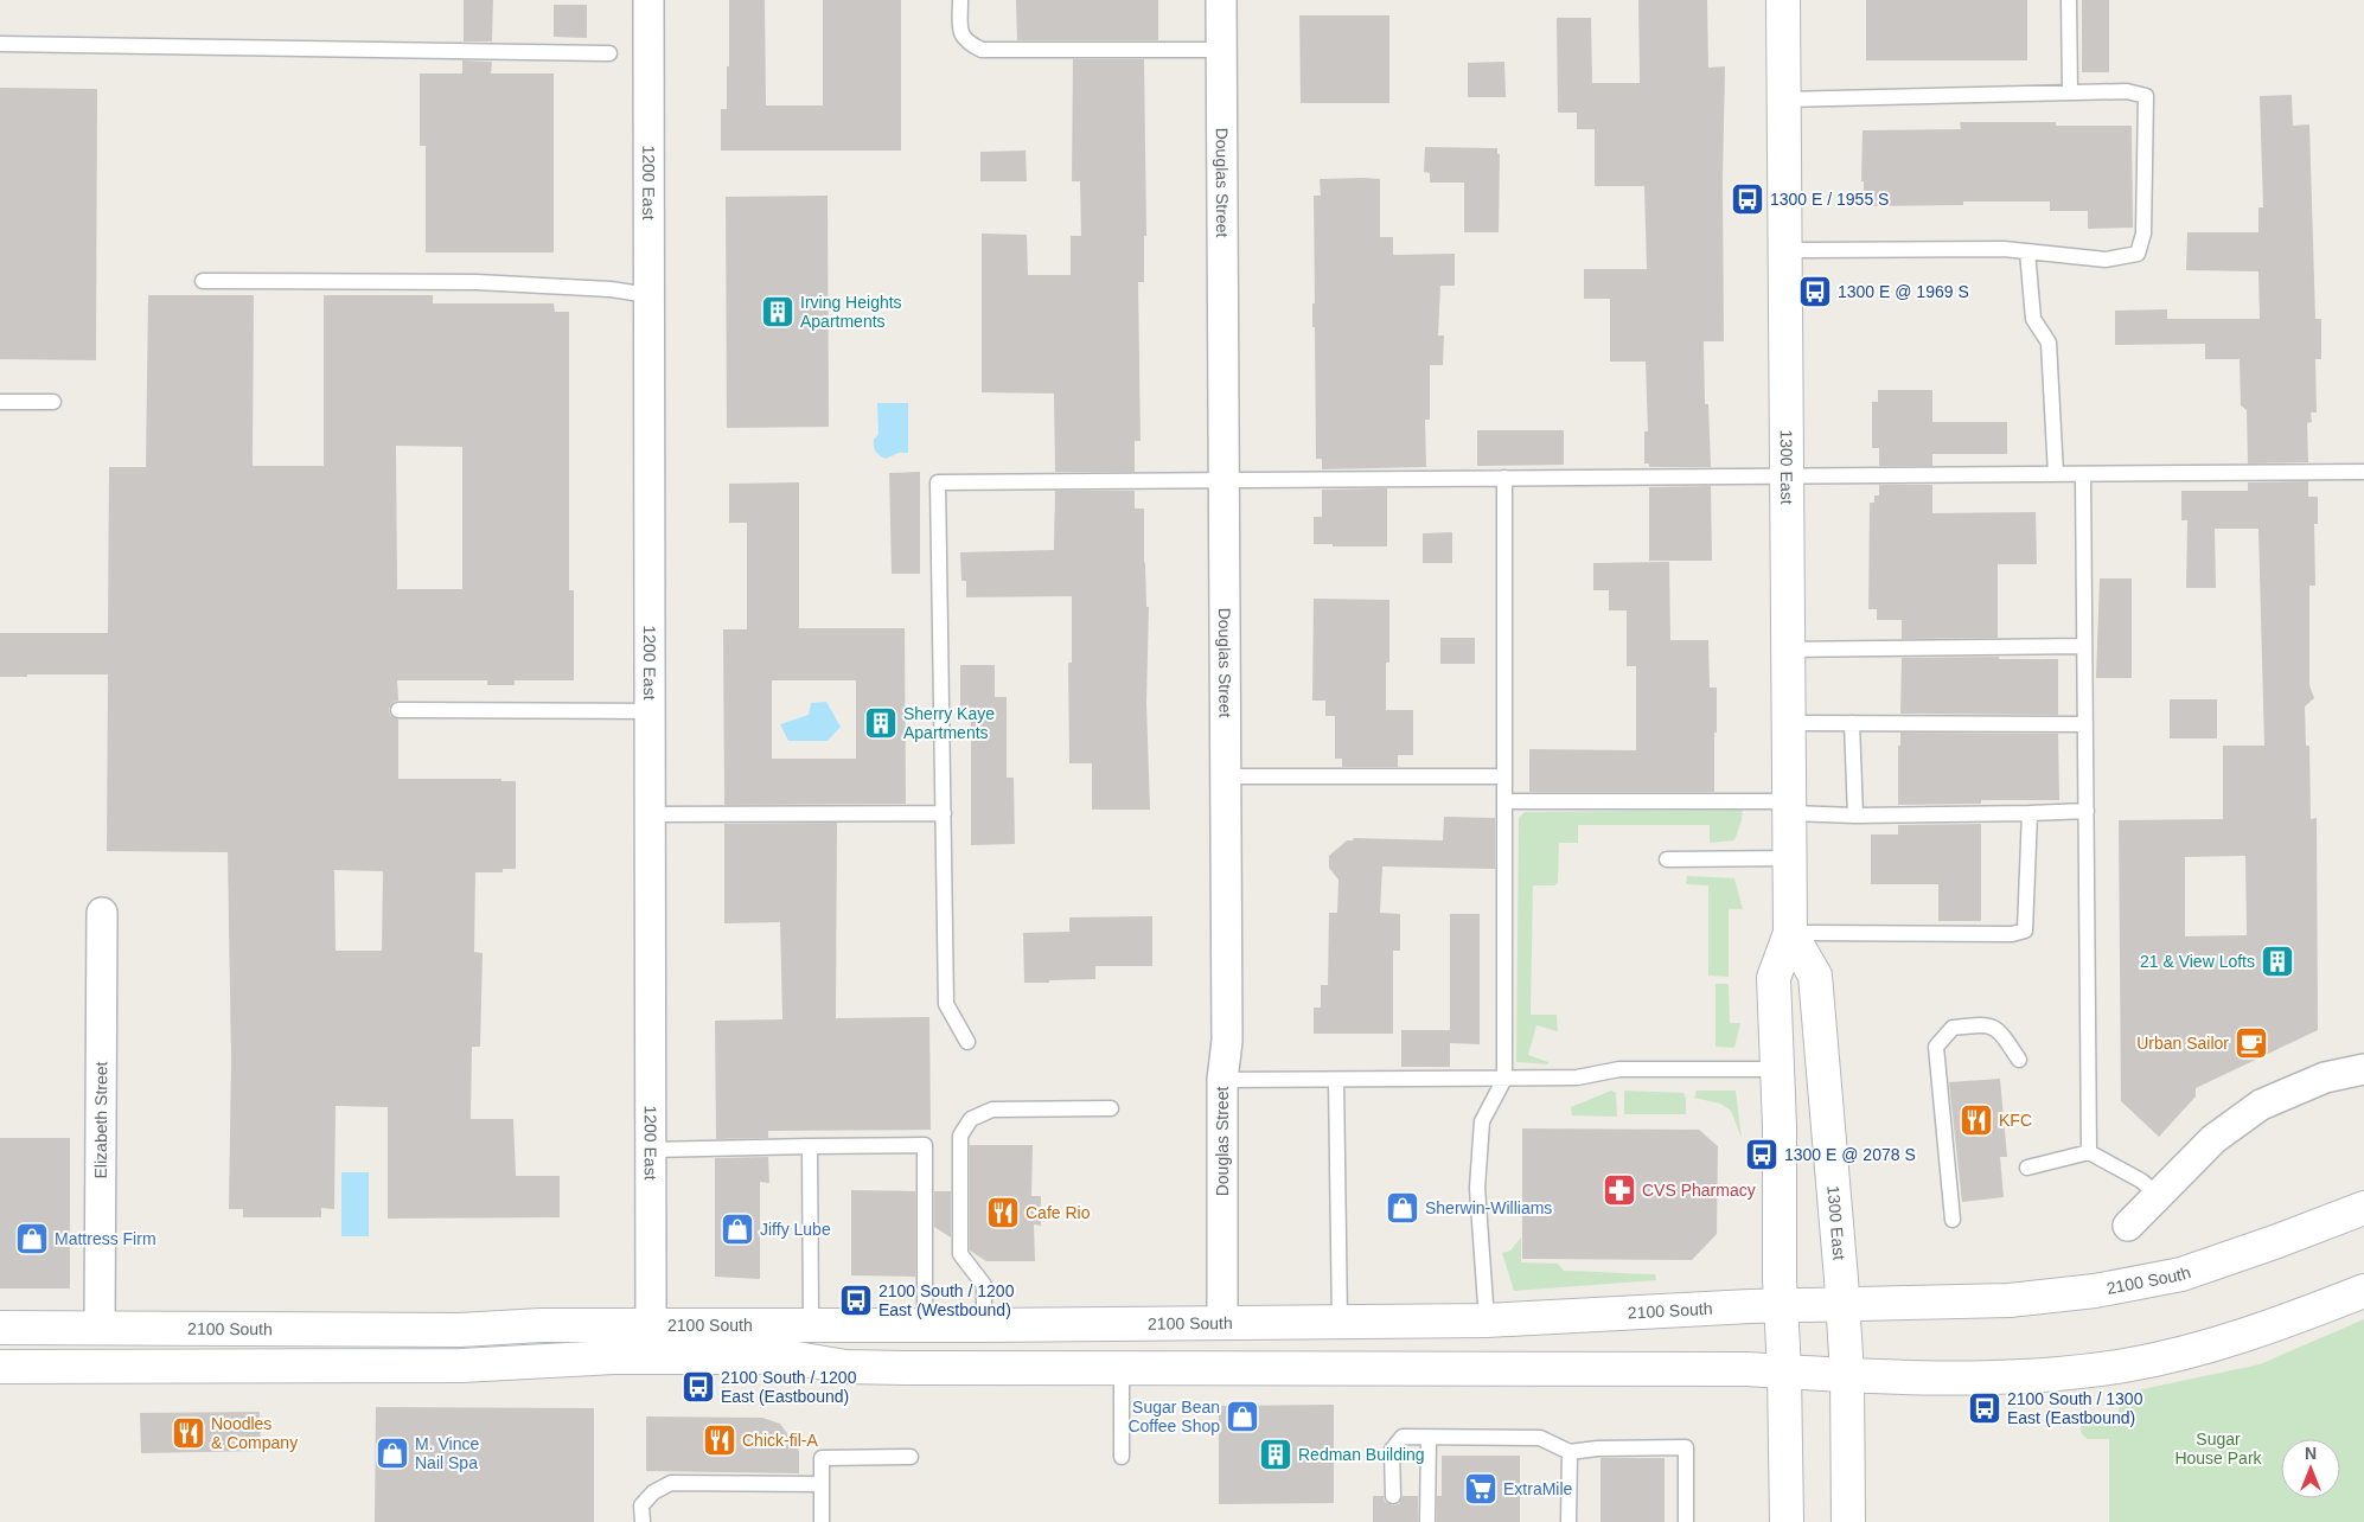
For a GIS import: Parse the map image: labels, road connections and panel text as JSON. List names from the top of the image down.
{
  "streets": {
    "main road": ["1300 East", "2100 South"],
    "street": ["Douglas Street", "1200 East", "Elizabeth Street"]
  },
  "crossings": [
    ["Douglas Street", "2100 South"],
    ["1200 East", "2100 South"],
    ["1300 East", "2100 South"],
    ["Elizabeth Street", "2100 South"]
  ],
  "parks": ["Sugar House Park"],
  "places": {
    "bus stop": [
      "1300 E / 1955 S",
      "1300 E @ 1969 S",
      "1300 E @ 2078 S",
      "2100 South / 1200 East (Westbound)",
      "2100 South / 1200 East (Eastbound)",
      "2100 South / 1300 East (Eastbound)"
    ],
    "building": [
      "Irving Heights Apartments",
      "Sherry Kaye Apartments",
      "21 & View Lofts",
      "Redman Building"
    ],
    "cafe": ["Urban Sailor"],
    "restaurant": [
      "KFC",
      "Cafe Rio",
      "Noodles & Company",
      "Chick-fil-A"
    ],
    "pharmacy": ["CVS Pharmacy"],
    "shop": [
      "Sherwin-Williams",
      "Jiffy Lube",
      "Mattress Firm",
      "Sugar Bean Coffee Shop",
      "M. Vince Nail Spa"
    ],
    "supermarket": ["ExtraMile"]
  },
  "north": "top"
}
